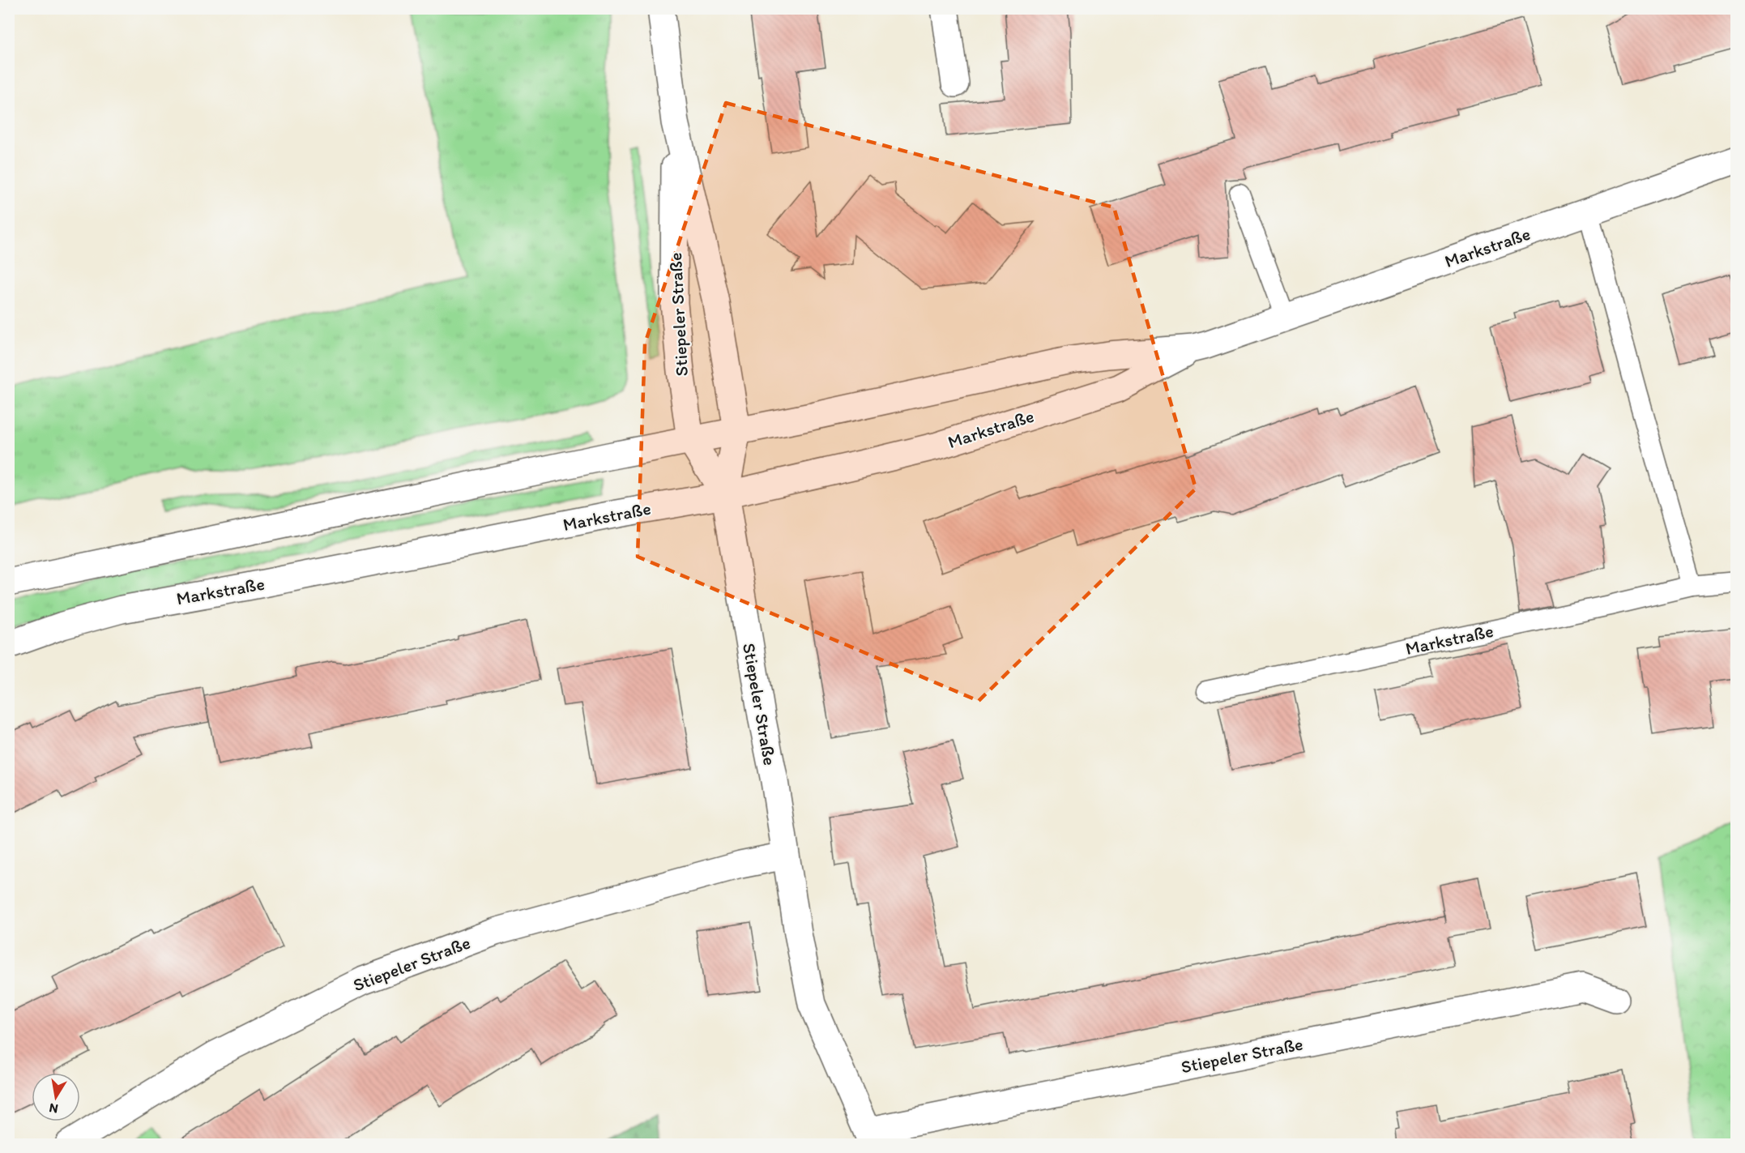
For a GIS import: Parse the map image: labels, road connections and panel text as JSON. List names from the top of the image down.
{
  "streets": {
    "street": ["Markstraße", "Stiepeler Straße"]
  },
  "crossings": [
    ["Markstraße", "Stiepeler Straße"]
  ],
  "north": "bottom"
}
